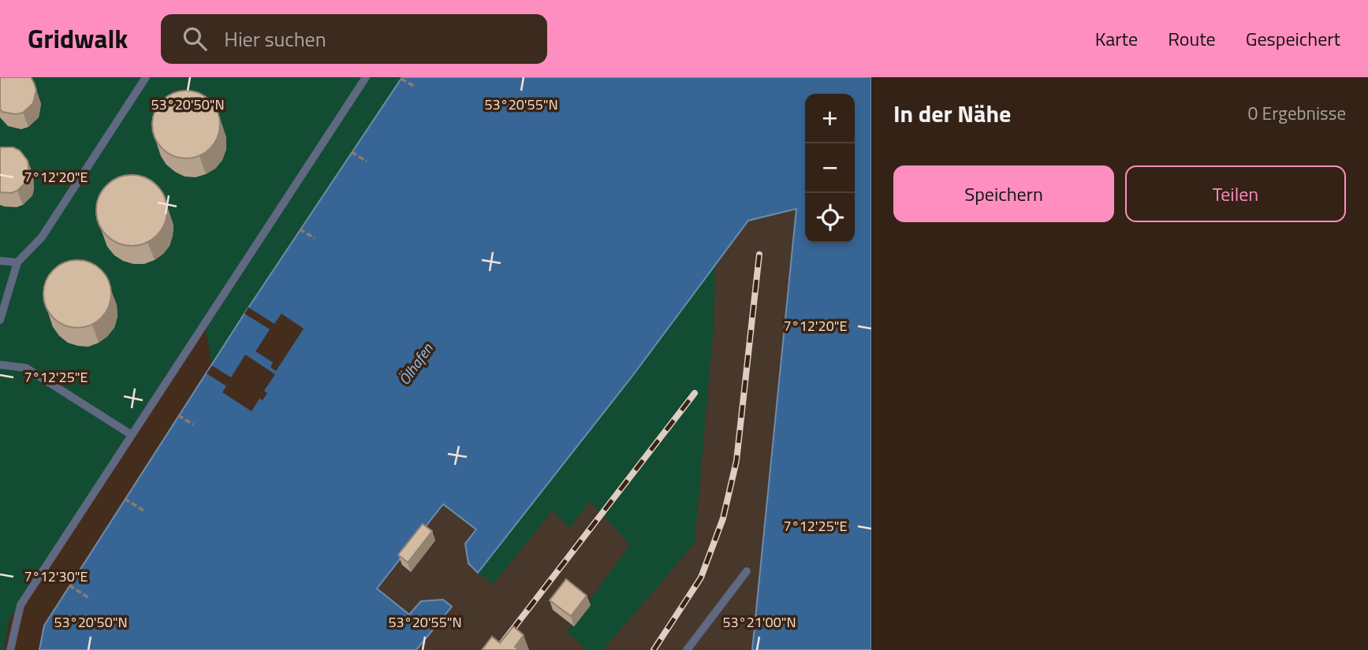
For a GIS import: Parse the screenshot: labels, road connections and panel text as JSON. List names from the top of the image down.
{
  "water": ["Ölhafen"],
  "page": {
    "header": "Gridwalk",
    "search": "Hier suchen",
    "nav": ["Karte", "Route", "Gespeichert"],
    "heading": ["In der Nähe", "0 Ergebnisse"],
    "map_buttons": ["+", "−"],
    "buttons": ["Speichern", "Teilen"]
  },
  "coordinates": [
    "53°20'50\"N",
    "53°20'55\"N",
    "7°12'20\"E",
    "7°12'25\"E",
    "7°12'30\"E",
    "53°21'00\"N"
  ]
}
